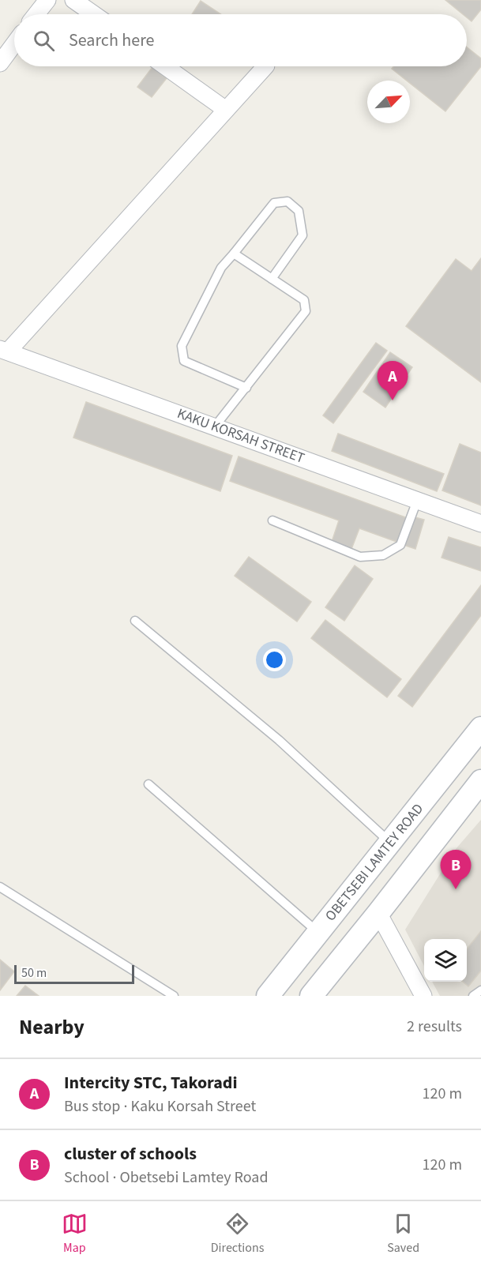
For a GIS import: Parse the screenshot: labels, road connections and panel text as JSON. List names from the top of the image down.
{
  "streets": {
    "main road": ["OBETSEBI LAMTEY ROAD"],
    "street": ["KAKU KORSAH STREET"]
  },
  "scale_bar": "50 m",
  "north": "top right",
  "page": {
    "search": "Search here",
    "pins": ["A", "B"],
    "scale": "50 m",
    "heading": ["Nearby", "2 results"],
    "list": [
      {
        "mark": "A",
        "name": "Intercity STC, Takoradi",
        "note": "Bus stop · Kaku Korsah Street",
        "value": "120 m"
      },
      {
        "mark": "B",
        "name": "cluster of schools",
        "note": "School · Obetsebi Lamtey Road",
        "value": "120 m"
      }
    ],
    "nav": ["Map", "Directions", "Saved"]
  }
}
